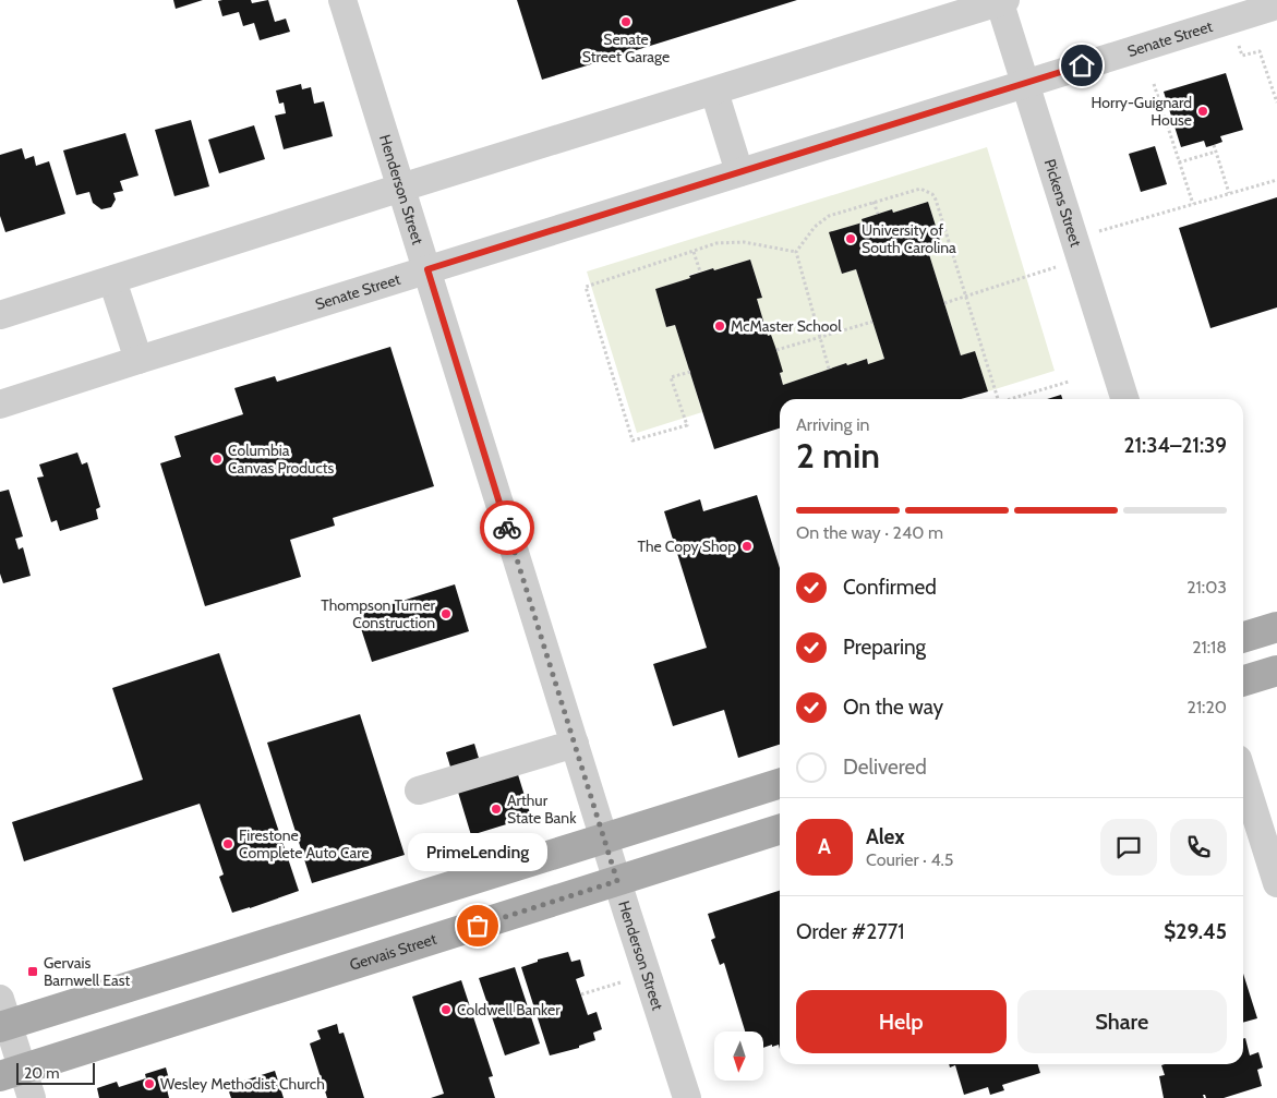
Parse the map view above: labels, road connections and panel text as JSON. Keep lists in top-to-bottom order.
{
  "streets": {
    "main road": ["Gervais Street"],
    "street": ["Senate Street", "Henderson Street", "Pickens Street"]
  },
  "crossings": [
    ["Senate Street", "Henderson Street"],
    ["Senate Street", "Pickens Street"],
    ["Henderson Street", "Gervais Street"]
  ],
  "places": {
    "other": [
      "Senate Street Garage",
      "Horry-Guignard House",
      "University of South Carolina",
      "McMaster School",
      "Columbia Canvas Products",
      "The Copy Shop",
      "Thompson Turner Construction",
      "Arthur State Bank",
      "Firestone Complete Auto Care",
      "PrimeLending",
      "Coldwell Banker",
      "Wesley Methodist Church"
    ],
    "transit": ["Gervais Barnwell East"]
  },
  "scale_bar": "20 m",
  "north": "bottom",
  "page": {
    "heading": ["2 min", "Arriving in", "21:34–21:39"],
    "panel": [
      "Alex",
      "Courier · 4.5",
      "Order #2771",
      "$29.45"
    ],
    "bar": "On the way · 240 m",
    "list": [
      ["Confirmed", "21:03"],
      ["Preparing", "21:18"],
      ["On the way", "21:20"],
      "Delivered"
    ],
    "round": "A",
    "bubble": "PrimeLending",
    "buttons": ["Help", "Share"],
    "scale": "20 m"
  }
}
